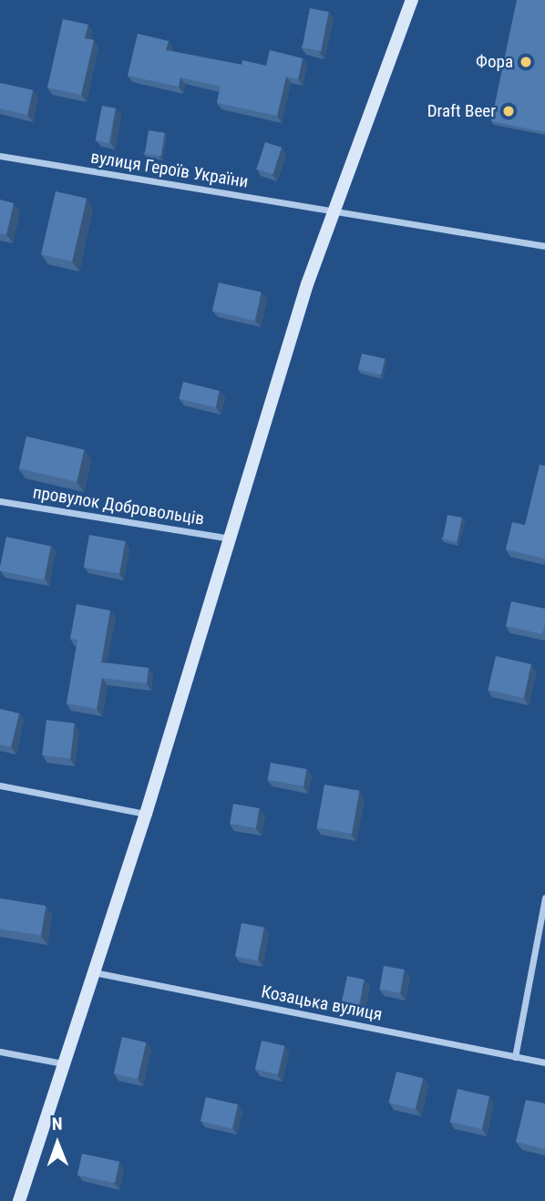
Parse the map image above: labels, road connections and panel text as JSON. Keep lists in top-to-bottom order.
{
  "streets": {
    "street": ["вулиця Героїв України", "провулок Добровольців", "Козацька вулиця"]
  },
  "places": ["Фора", "Draft Beer"],
  "north": "top"
}
